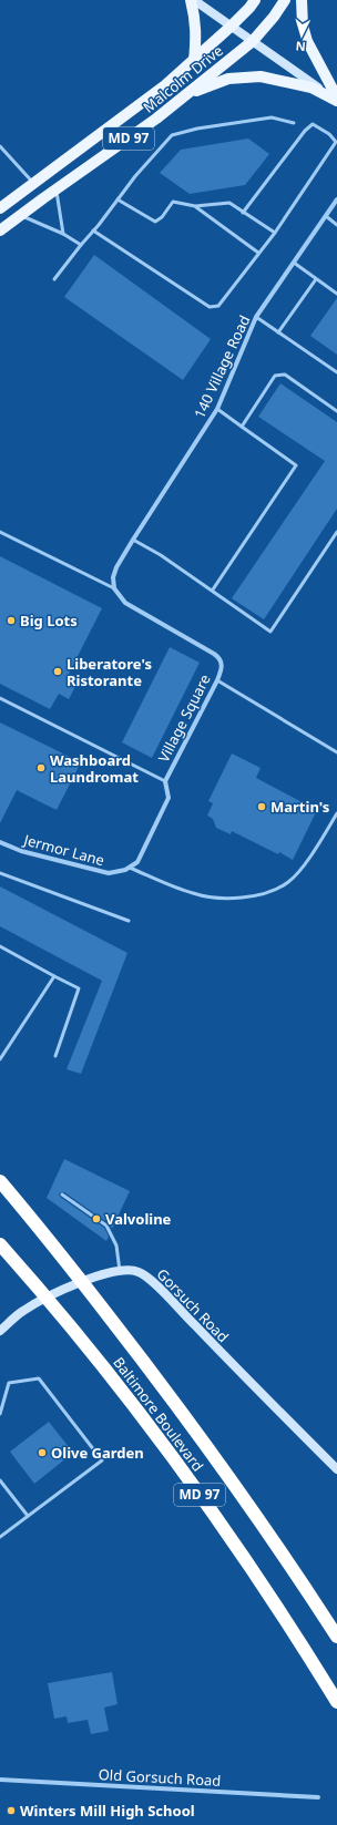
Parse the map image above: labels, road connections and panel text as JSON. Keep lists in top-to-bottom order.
{
  "streets": {
    "highway": ["MD 97", "Baltimore Boulevard"],
    "main road": ["Malcolm Drive"],
    "street": [
      "140 Village Road",
      "Village Square",
      "Jermor Lane",
      "Gorsuch Road",
      "Old Gorsuch Road"
    ]
  },
  "crossings": [
    ["Malcolm Drive", "MD 97"],
    ["140 Village Road", "Village Square"],
    ["Village Square", "Jermor Lane"],
    ["Gorsuch Road", "Baltimore Boulevard"]
  ],
  "places": [
    "Big Lots",
    "Liberatore's Ristorante",
    "Washboard Laundromat",
    "Martin's",
    "Valvoline",
    "Olive Garden",
    "Winters Mill High School"
  ],
  "north": "bottom"
}
